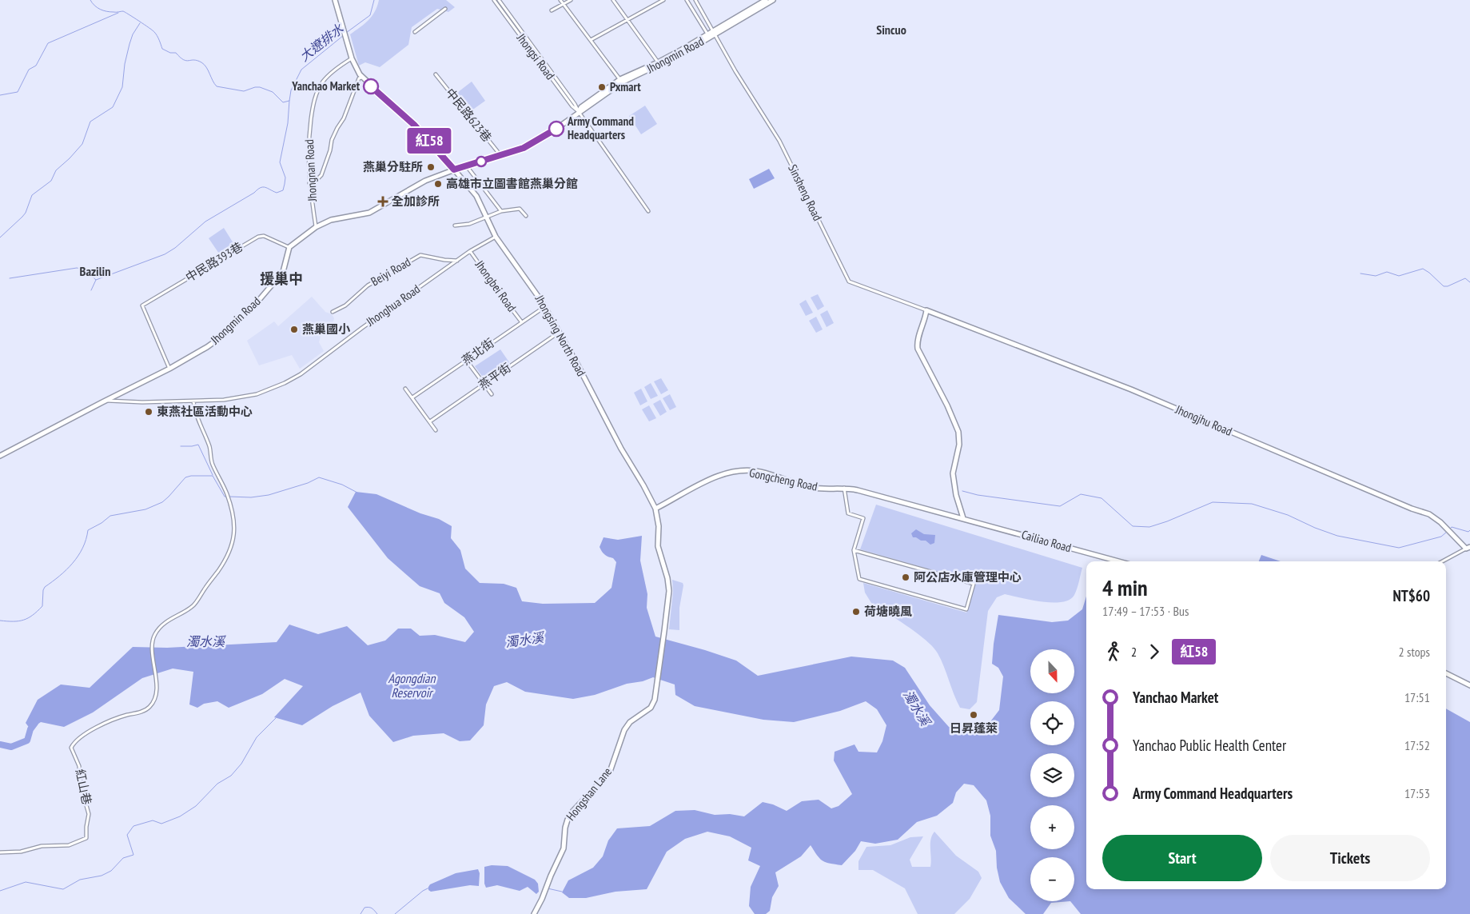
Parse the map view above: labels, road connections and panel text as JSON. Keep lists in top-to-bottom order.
{
  "streets": {
    "street": [
      "Jhongmin Road",
      "Jhongsi Road",
      "中民路623巷",
      "Jhongnan Road",
      "Sinsheng Road",
      "中民路393巷",
      "Beiyi Road",
      "Jhongbei Road",
      "Jhonghua Road",
      "Jhongsing North Road",
      "燕北街",
      "燕平街",
      "Jhongjhu Road",
      "Gongcheng Road",
      "Cailiao Road",
      "紅山巷",
      "Hongshan Lane"
    ]
  },
  "crossings": [
    ["Jhongmin Road", "Jhongsi Road"],
    ["Jhongmin Road", "中民路623巷"],
    ["Jhongmin Road", "Jhongnan Road"],
    ["Jhongmin Road", "Sinsheng Road"],
    ["Jhongmin Road", "中民路393巷"],
    ["Jhongmin Road", "Jhonghua Road"],
    ["Jhongmin Road", "Jhongsing North Road"],
    ["Sinsheng Road", "Jhongjhu Road"],
    ["Beiyi Road", "Jhonghua Road"],
    ["Jhongbei Road", "Jhonghua Road"],
    ["Jhongbei Road", "燕北街"],
    ["Jhonghua Road", "Jhongsing North Road"],
    ["Jhonghua Road", "紅山巷"],
    ["Jhongsing North Road", "燕北街"],
    ["Jhongsing North Road", "燕平街"],
    ["Jhongsing North Road", "Gongcheng Road"],
    ["Jhongsing North Road", "Hongshan Lane"],
    ["Gongcheng Road", "Cailiao Road"]
  ],
  "districts": ["Sincuo", "Bazilin", "援巢中"],
  "water": ["大遼排水", "濁水溪", "Agongdian Reservoir"],
  "places": {
    "other": [
      "Yanchao Market",
      "Pxmart",
      "Army Command Headquarters",
      "燕巢分駐所",
      "高雄市立圖書館燕巢分館",
      "燕巢國小",
      "東燕社區活動中心",
      "阿公店水庫管理中心",
      "荷塘曉風",
      "日昇蓬萊"
    ],
    "health": ["全加診所"]
  },
  "lines": ["bus line 紅58"],
  "north": "bottom",
  "page": {
    "on_map": "紅58",
    "heading": ["4 min", "17:49 – 17:53 · Bus", "NT$60"],
    "legs": ["2", "紅58", "2 stops"],
    "map_buttons": ["+", "−"],
    "list": [
      {
        "name": "Yanchao Market",
        "value": "17:51"
      },
      {
        "name": "Yanchao Public Health Center",
        "value": "17:52"
      },
      {
        "name": "Army Command Headquarters",
        "value": "17:53"
      }
    ],
    "buttons": ["Start", "Tickets"]
  }
}
